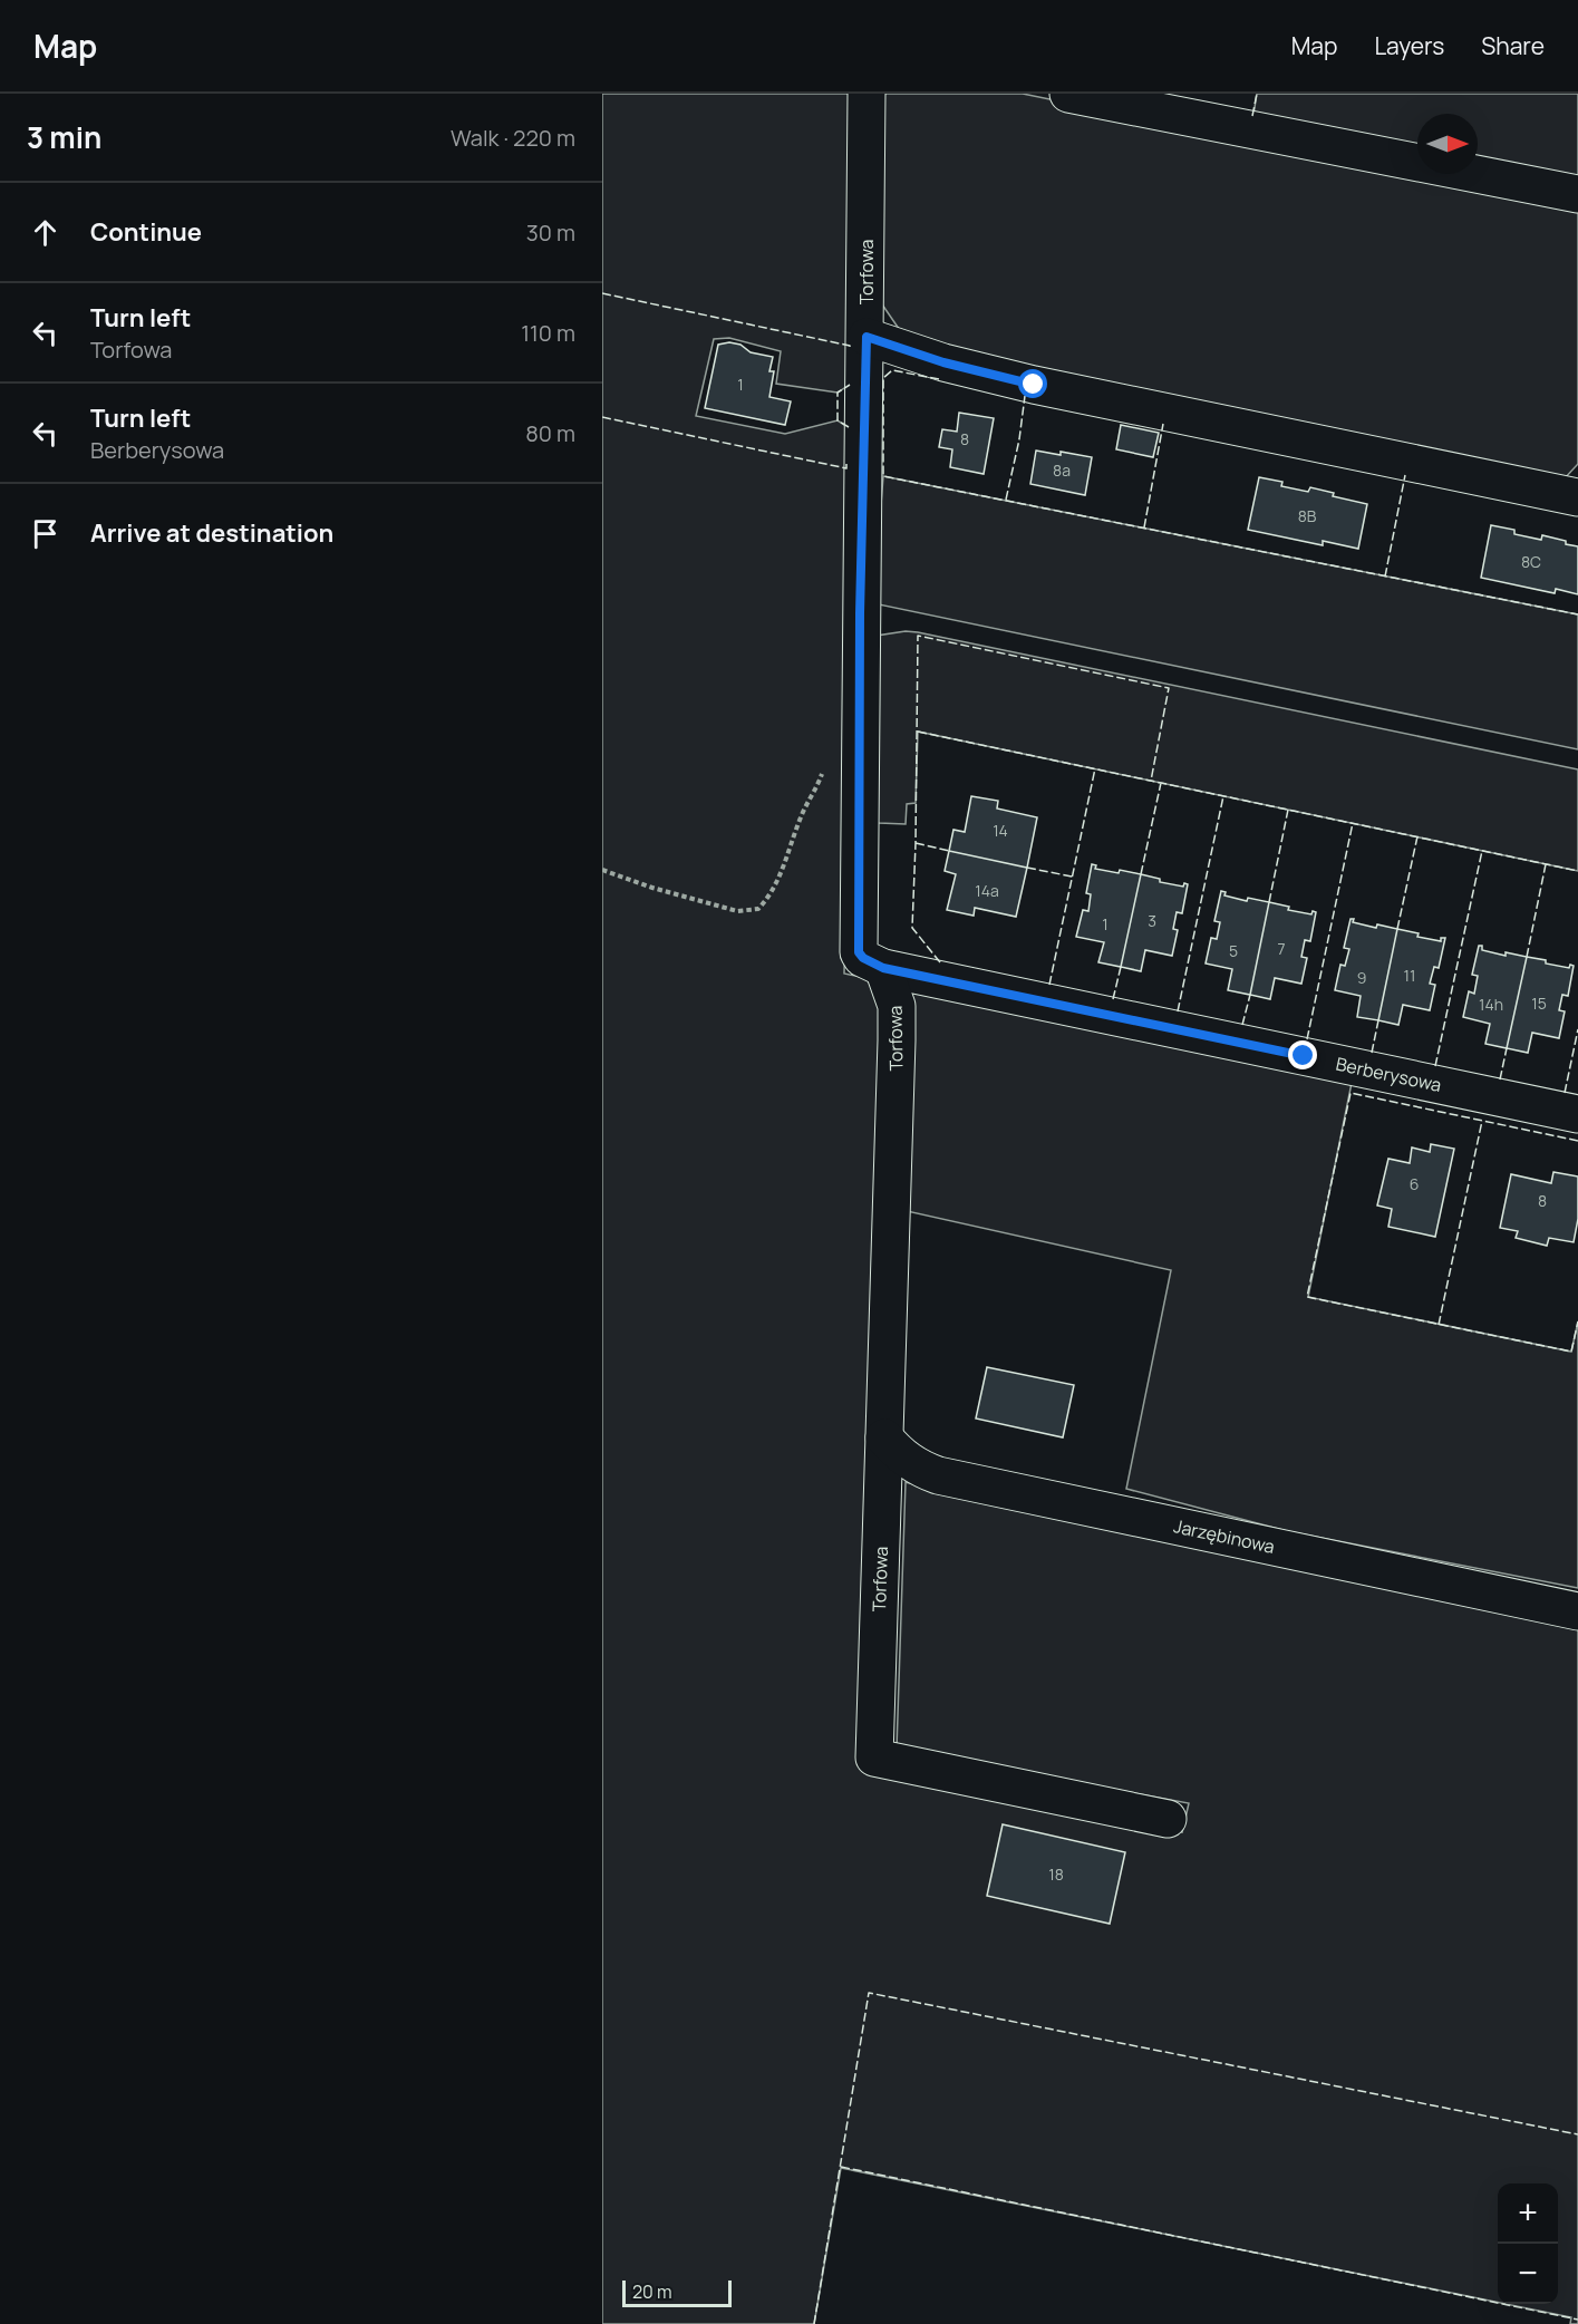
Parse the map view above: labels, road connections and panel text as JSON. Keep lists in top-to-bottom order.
{
  "streets": {
    "street": ["Torfowa", "Berberysowa", "Jarzębinowa"]
  },
  "crossings": [
    ["Torfowa", "Berberysowa"],
    ["Torfowa", "Jarzębinowa"]
  ],
  "house_numbers": [
    "1",
    "8",
    "8a",
    "8B",
    "8C",
    "14",
    "14a",
    "3",
    "1",
    "7",
    "5",
    "11",
    "9",
    "15",
    "14h",
    "6",
    "8",
    "18"
  ],
  "scale_bar": "20 m",
  "north": "right",
  "page": {
    "header": "Map",
    "nav": ["Map", "Layers", "Share"],
    "heading": ["3 min", "Walk · 220 m"],
    "list": [
      ["Continue", "30 m"],
      ["Turn left", "Torfowa", "110 m"],
      ["Turn left", "Berberysowa", "80 m"],
      "Arrive at destination"
    ],
    "map_buttons": ["+", "−"],
    "scale": "20 m"
  }
}
